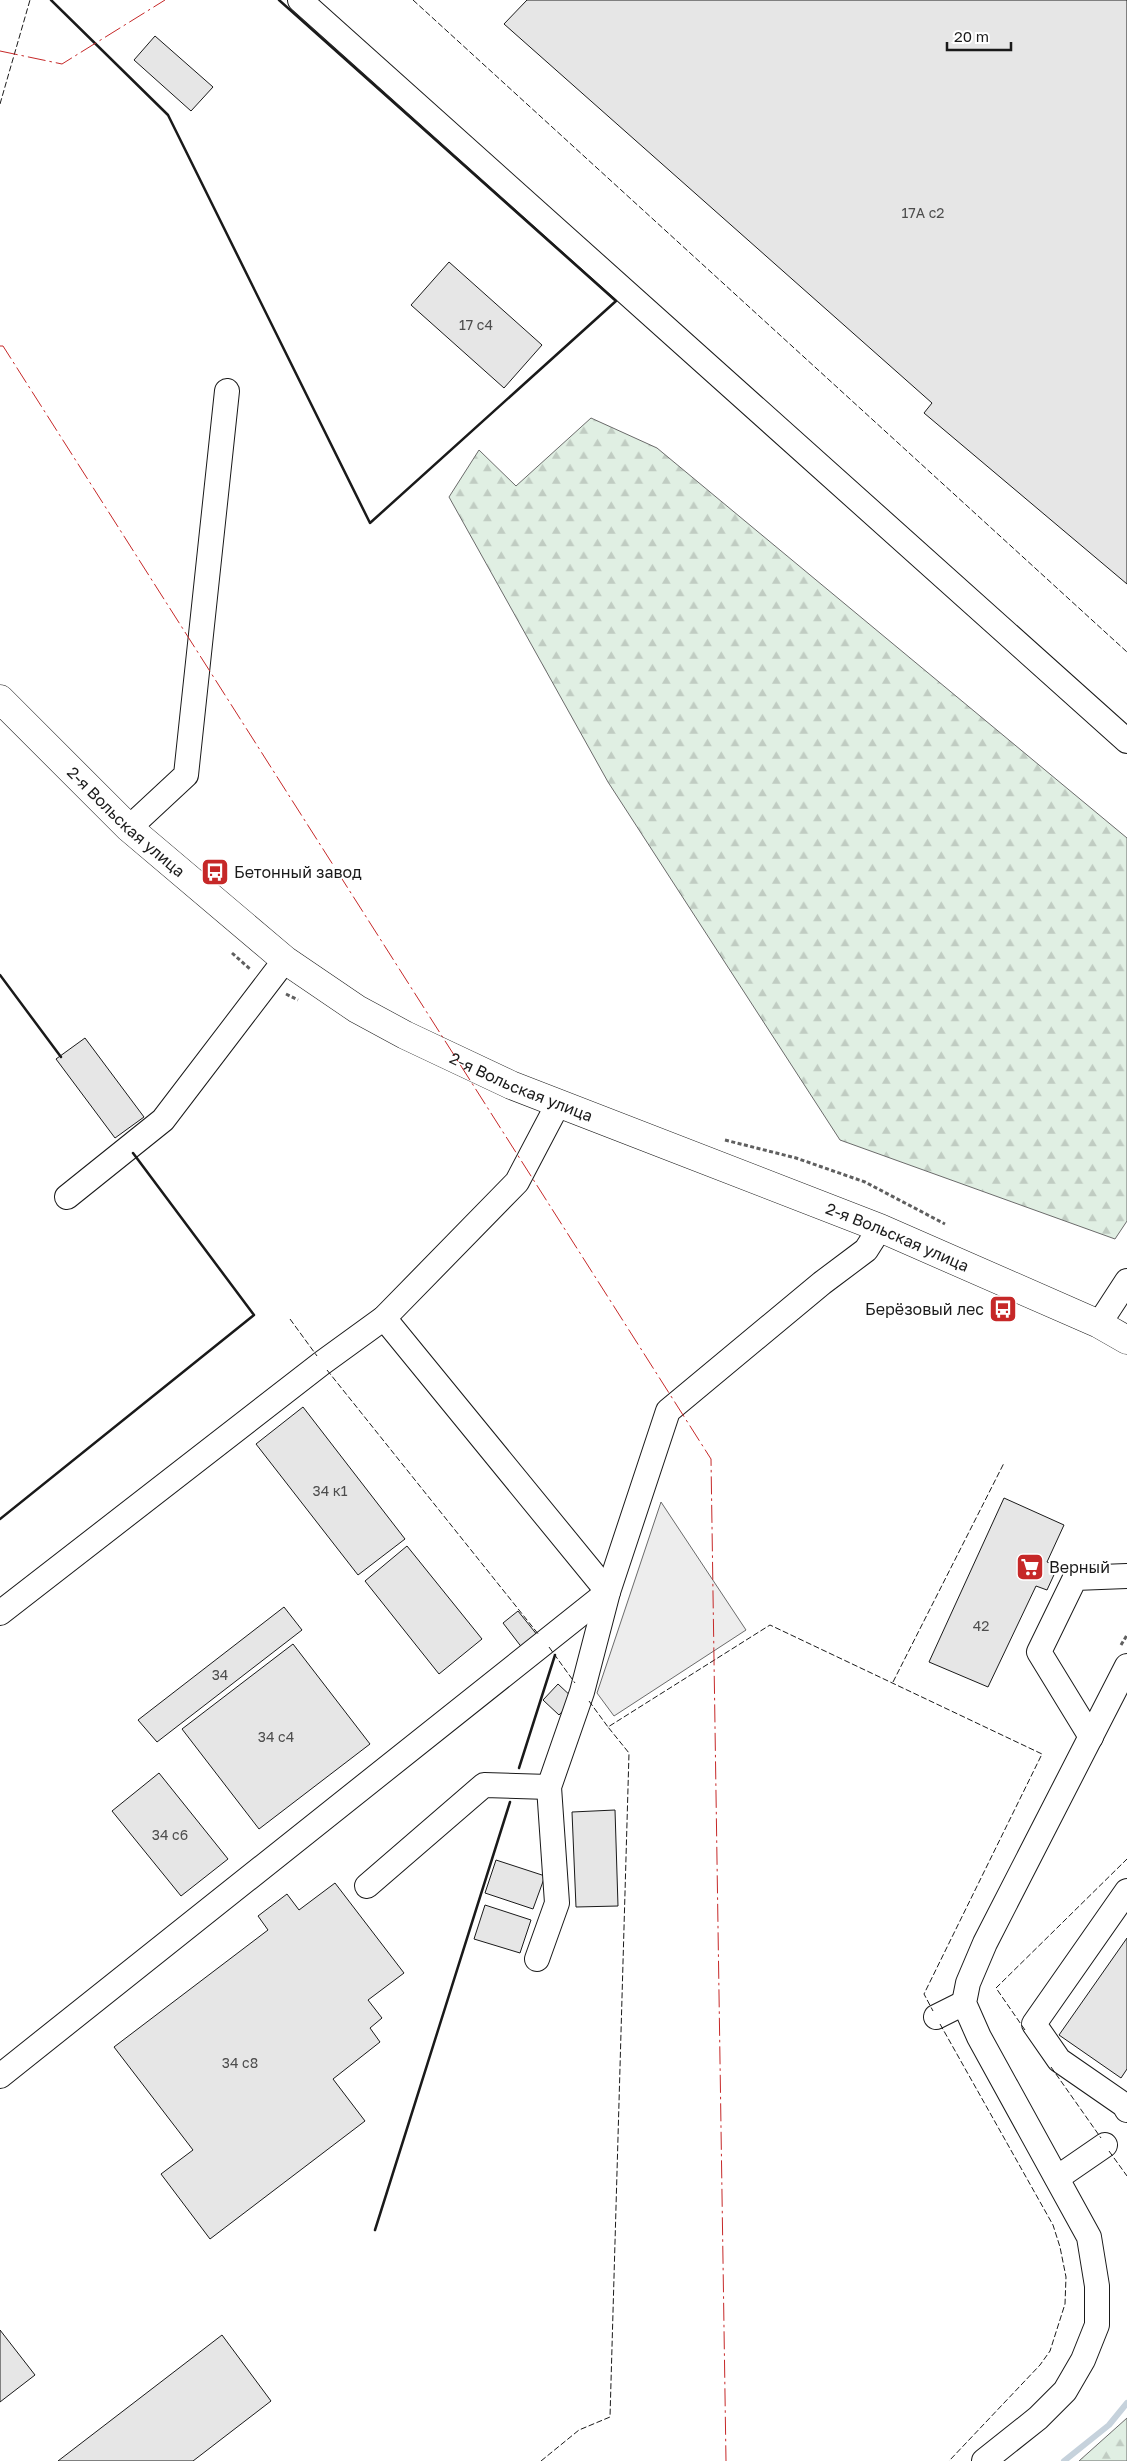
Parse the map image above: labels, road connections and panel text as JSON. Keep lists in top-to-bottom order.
{
  "streets": {
    "main road": ["2-я Вольская улица"]
  },
  "places": {
    "bus stop": ["Бетонный завод", "Берёзовый лес"],
    "supermarket": ["Верный"]
  },
  "house_numbers": [
    "17А с2",
    "17 с4",
    "34 к1",
    "42",
    "34",
    "34 с4",
    "34 с6",
    "34 с8"
  ],
  "scale_bar": "20 m"
}
